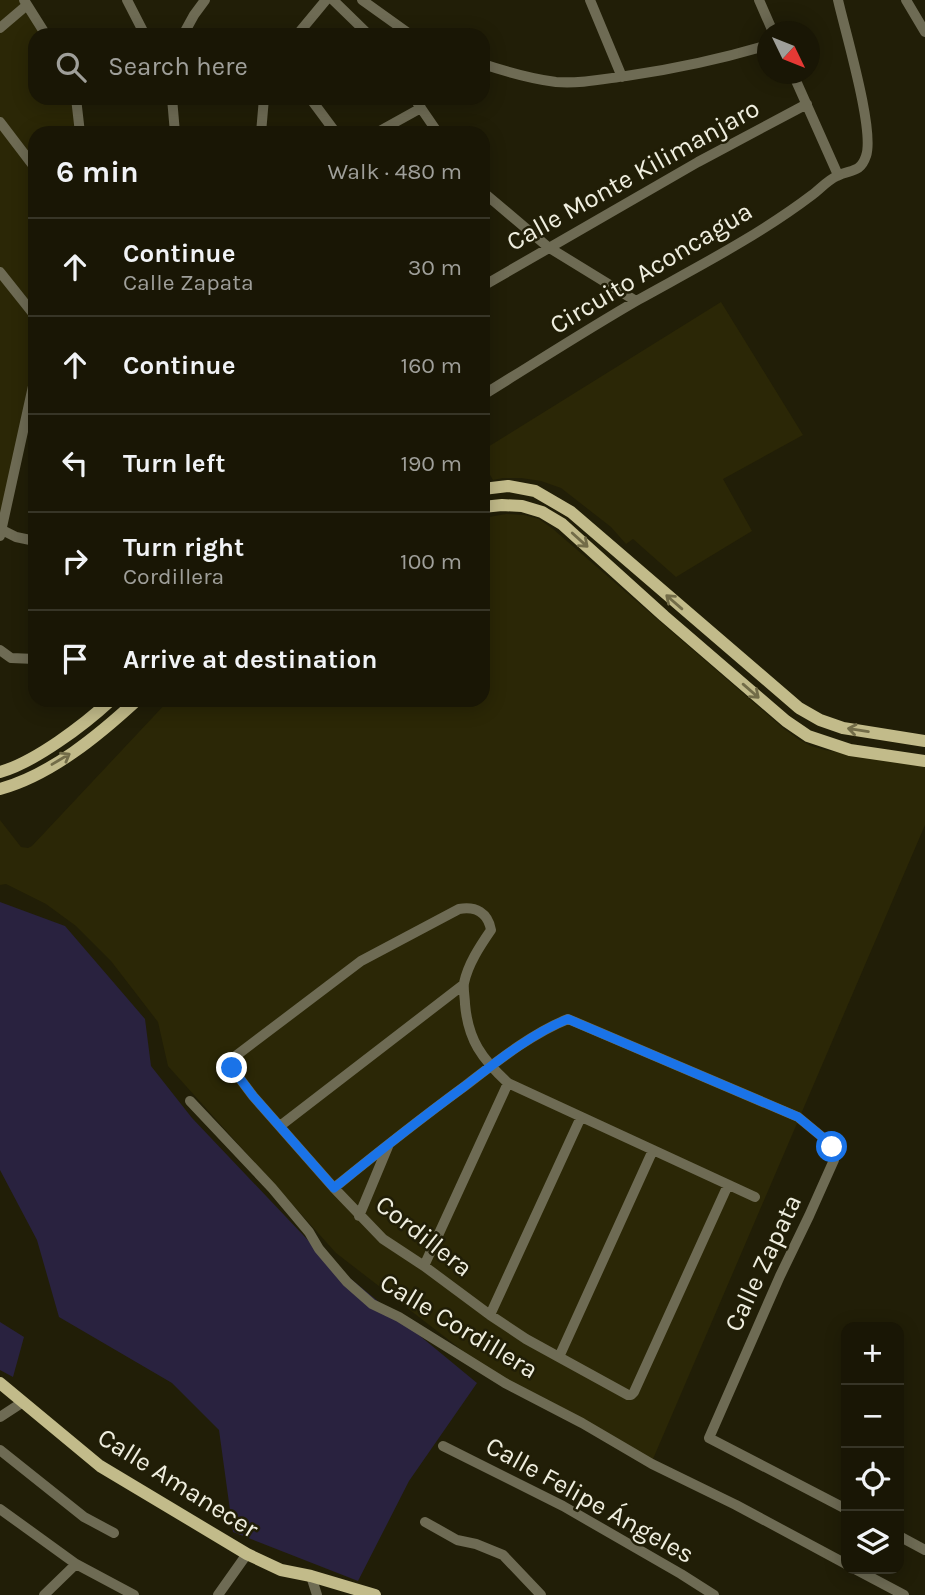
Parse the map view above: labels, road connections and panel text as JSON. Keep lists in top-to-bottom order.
{
  "streets": {
    "main road": ["Calle Amanecer"],
    "street": [
      "Calle Monte Kilimanjaro",
      "Circuito Aconcagua",
      "Cordillera",
      "Calle Zapata",
      "Calle Cordillera",
      "Calle Felipe Ángeles"
    ]
  },
  "north": "bottom right",
  "page": {
    "search": "Search here",
    "heading": ["6 min", "Walk · 480 m"],
    "list": [
      ["Continue", "Calle Zapata", "30 m"],
      ["Continue", "160 m"],
      ["Turn left", "190 m"],
      ["Turn right", "Cordillera", "100 m"],
      "Arrive at destination"
    ],
    "map_buttons": ["+", "−"]
  }
}
